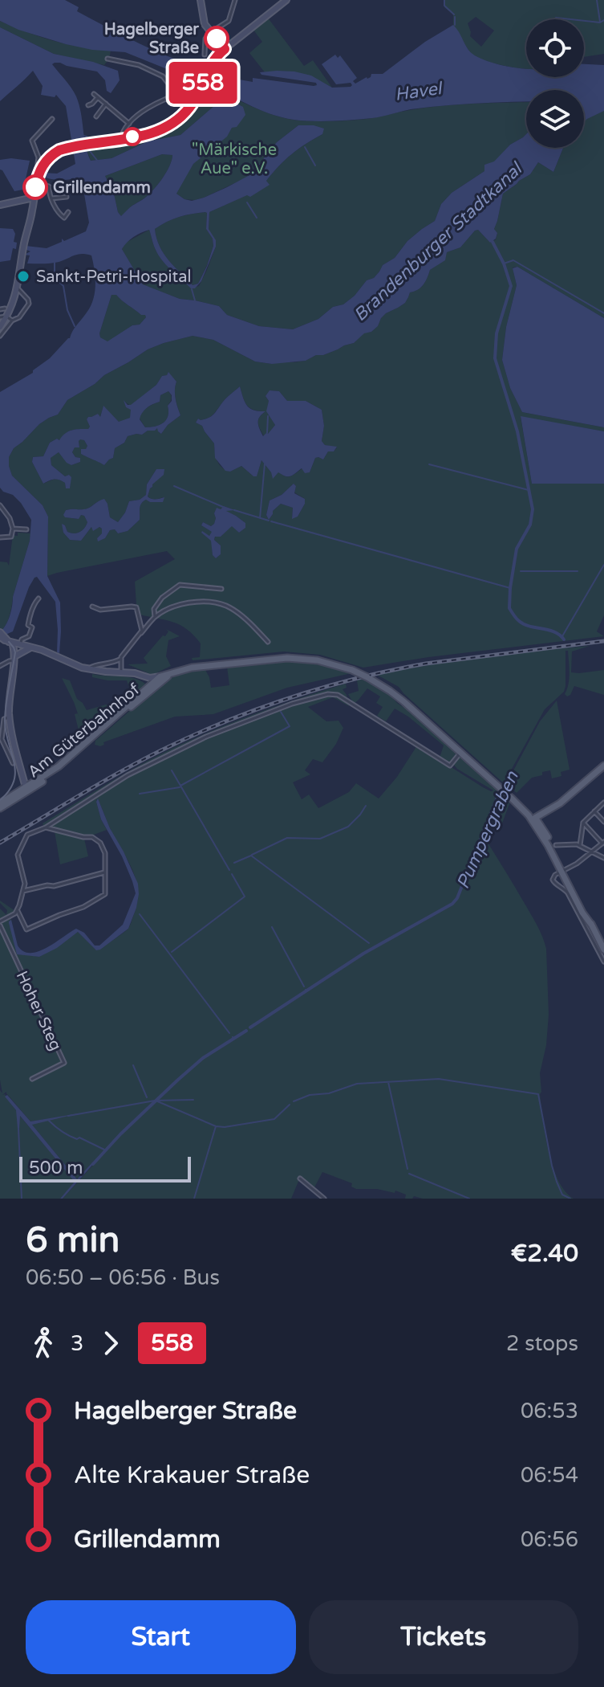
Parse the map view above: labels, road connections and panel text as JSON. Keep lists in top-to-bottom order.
{
  "streets": {
    "main road": ["Am Güterbahnhof"],
    "street": ["Hoher Steg"]
  },
  "water": ["Havel", "Brandenburger Stadtkanal", "Pumpergraben"],
  "parks": ["\"Märkische Aue\" e.V."],
  "places": ["Hagelberger Straße", "Grillendamm", "Sankt-Petri-Hospital"],
  "lines": ["bus line 558"],
  "scale_bar": "500 m",
  "page": {
    "on_map": "558",
    "scale": "500 m",
    "heading": ["6 min", "06:50 – 06:56 · Bus", "€2.40"],
    "legs": ["3", "558", "2 stops"],
    "list": [
      {
        "name": "Hagelberger Straße",
        "value": "06:53"
      },
      {
        "name": "Alte Krakauer Straße",
        "value": "06:54"
      },
      {
        "name": "Grillendamm",
        "value": "06:56"
      }
    ],
    "buttons": ["Start", "Tickets"]
  }
}
